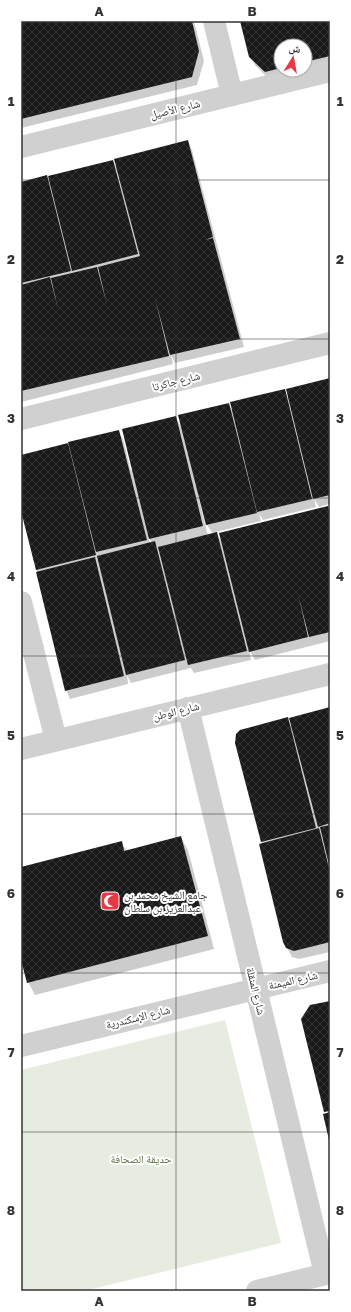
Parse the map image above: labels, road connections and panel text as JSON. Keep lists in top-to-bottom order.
{
  "streets": {
    "street": [
      "شارع الأصيل",
      "شارع جاكرتا",
      "شارع الوطن",
      "شارع الميمنة",
      "شارع المنقلة",
      "شارع الإسكندرية"
    ]
  },
  "crossings": [
    ["شارع الوطن", "شارع المنقلة"],
    ["شارع الميمنة", "شارع المنقلة"],
    ["شارع الميمنة", "شارع الإسكندرية"],
    ["شارع المنقلة", "شارع الإسكندرية"]
  ],
  "parks": ["حديقة الصحافة"],
  "places": {
    "mosque": ["جامع الشيخ محمد بن عبدالعزيز بن سلطان"]
  },
  "north": "top",
  "grid": {
    "columns": ["A", "B"],
    "rows": [
      "1",
      "2",
      "3",
      "4",
      "5",
      "6",
      "7",
      "8"
    ]
  }
}
